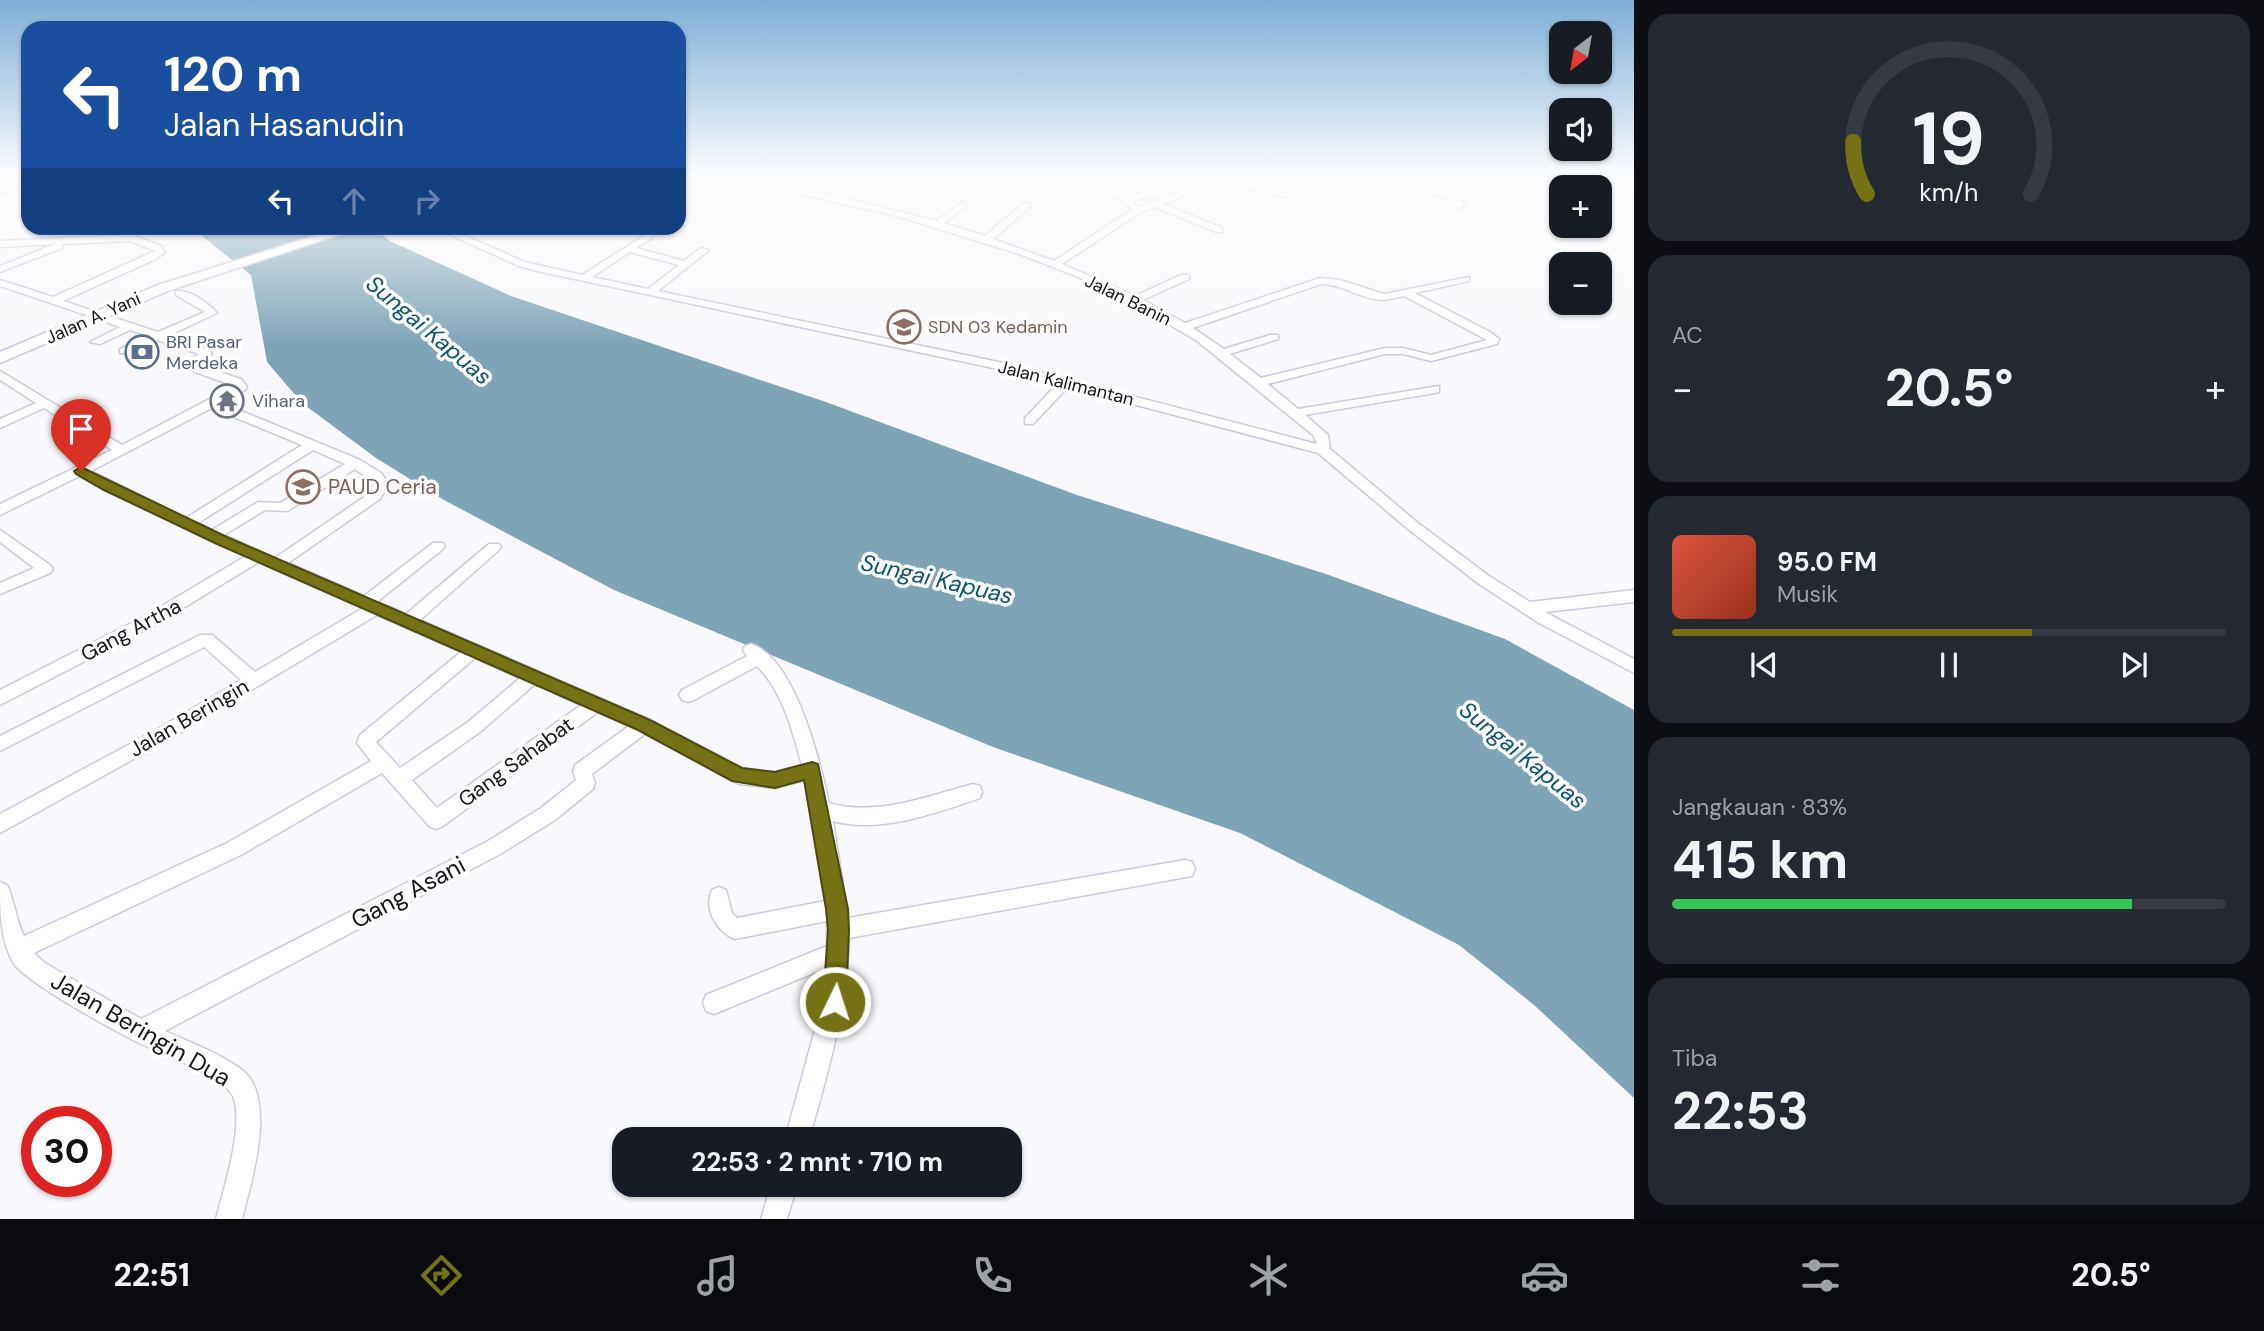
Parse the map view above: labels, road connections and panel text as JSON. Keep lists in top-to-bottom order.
{
  "streets": {
    "highway": ["Jalan A. Yani"],
    "street": [
      "Jalan Banin",
      "Jalan Kalimantan",
      "Gang Artha",
      "Jalan Beringin",
      "Gang Sahabat",
      "Gang Asani",
      "Jalan Beringin Dua"
    ]
  },
  "crossings": [
    ["Jalan Banin", "Jalan Kalimantan"],
    ["Gang Asani", "Jalan Beringin Dua"]
  ],
  "water": ["Sungai Kapuas"],
  "places": {
    "school or university": ["SDN 03 Kedamin", "PAUD Ceria"],
    "bank": ["BRI Pasar Merdeka"],
    "temple": ["Vihara"]
  },
  "north": "bottom left",
  "page": {
    "map_buttons": ["+", "−"],
    "turn": ["120 m", "Jalan Hasanudin"],
    "tile": [
      "AC",
      ["Jangkauan · 83%", "415 km"],
      ["Tiba", "22:53"]
    ],
    "heat": ["−", "20.5°", "+"],
    "song": ["95.0 FM", "Musik"],
    "limit": "30",
    "trip": "22:53 · 2 mnt · 710 m",
    "tabs": ["22:51", "20.5°"],
    "gauge": ["19", "km/h"]
  }
}
